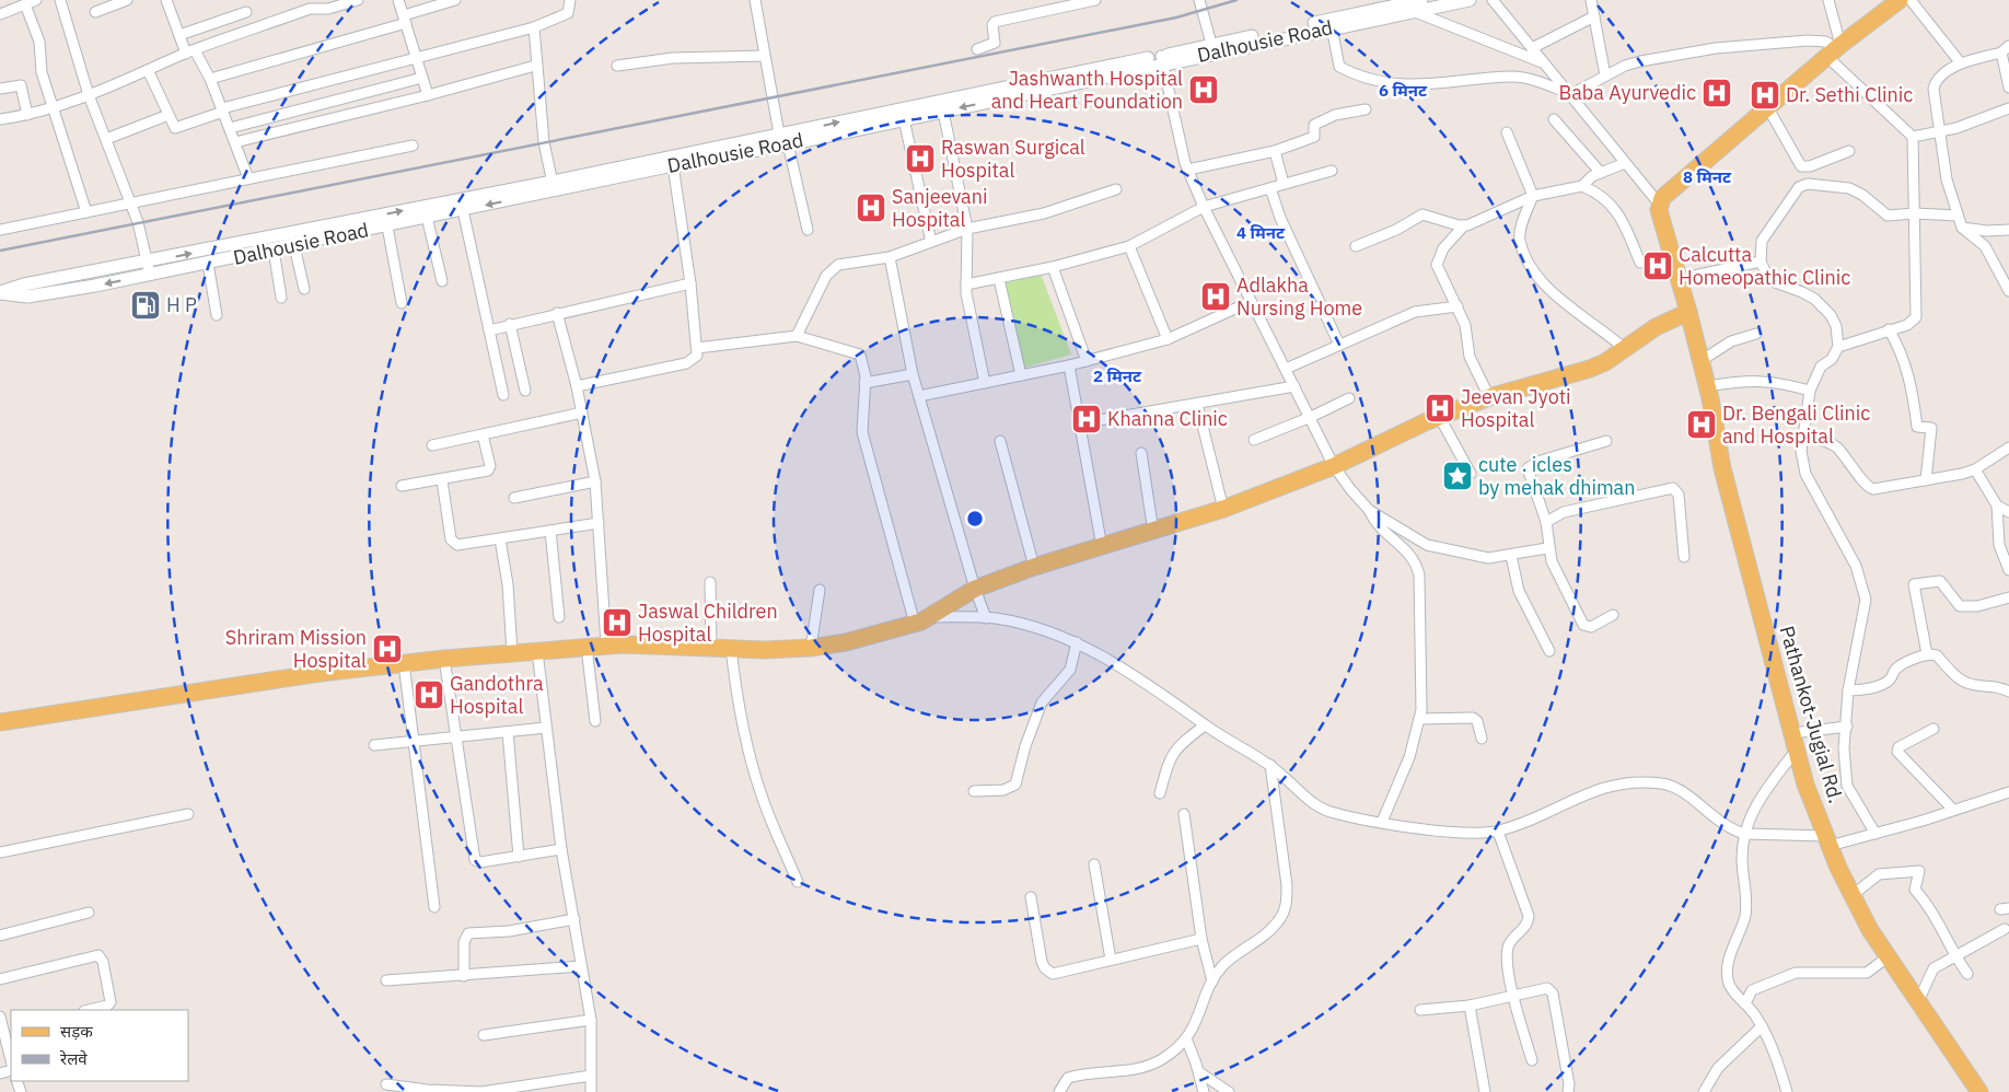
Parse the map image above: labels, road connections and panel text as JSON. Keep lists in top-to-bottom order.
{
  "streets": {
    "main road": ["Pathankot-Jugial Rd."],
    "street": ["Dalhousie Road"]
  },
  "places": {
    "hospital": [
      "Jashwanth Hospital and Heart Foundation",
      "Baba Ayurvedic",
      "Dr. Sethi Clinic",
      "Raswan Surgical Hospital",
      "Sanjeevani Hospital",
      "Calcutta Homeopathic Clinic",
      "Adlakha Nursing Home",
      "Jeevan Jyoti Hospital",
      "Khanna Clinic",
      "Dr. Bengali Clinic and Hospital",
      "Jaswal Children Hospital",
      "Shriram Mission Hospital",
      "Gandothra Hospital"
    ],
    "fuel station": ["H P"],
    "place": ["cute . icles by mehak dhiman"]
  },
  "legend": ["सड़क", "रेलवे"],
  "rings": [
    "6 मिनट",
    "8 मिनट",
    "4 मिनट",
    "2 मिनट"
  ]
}
